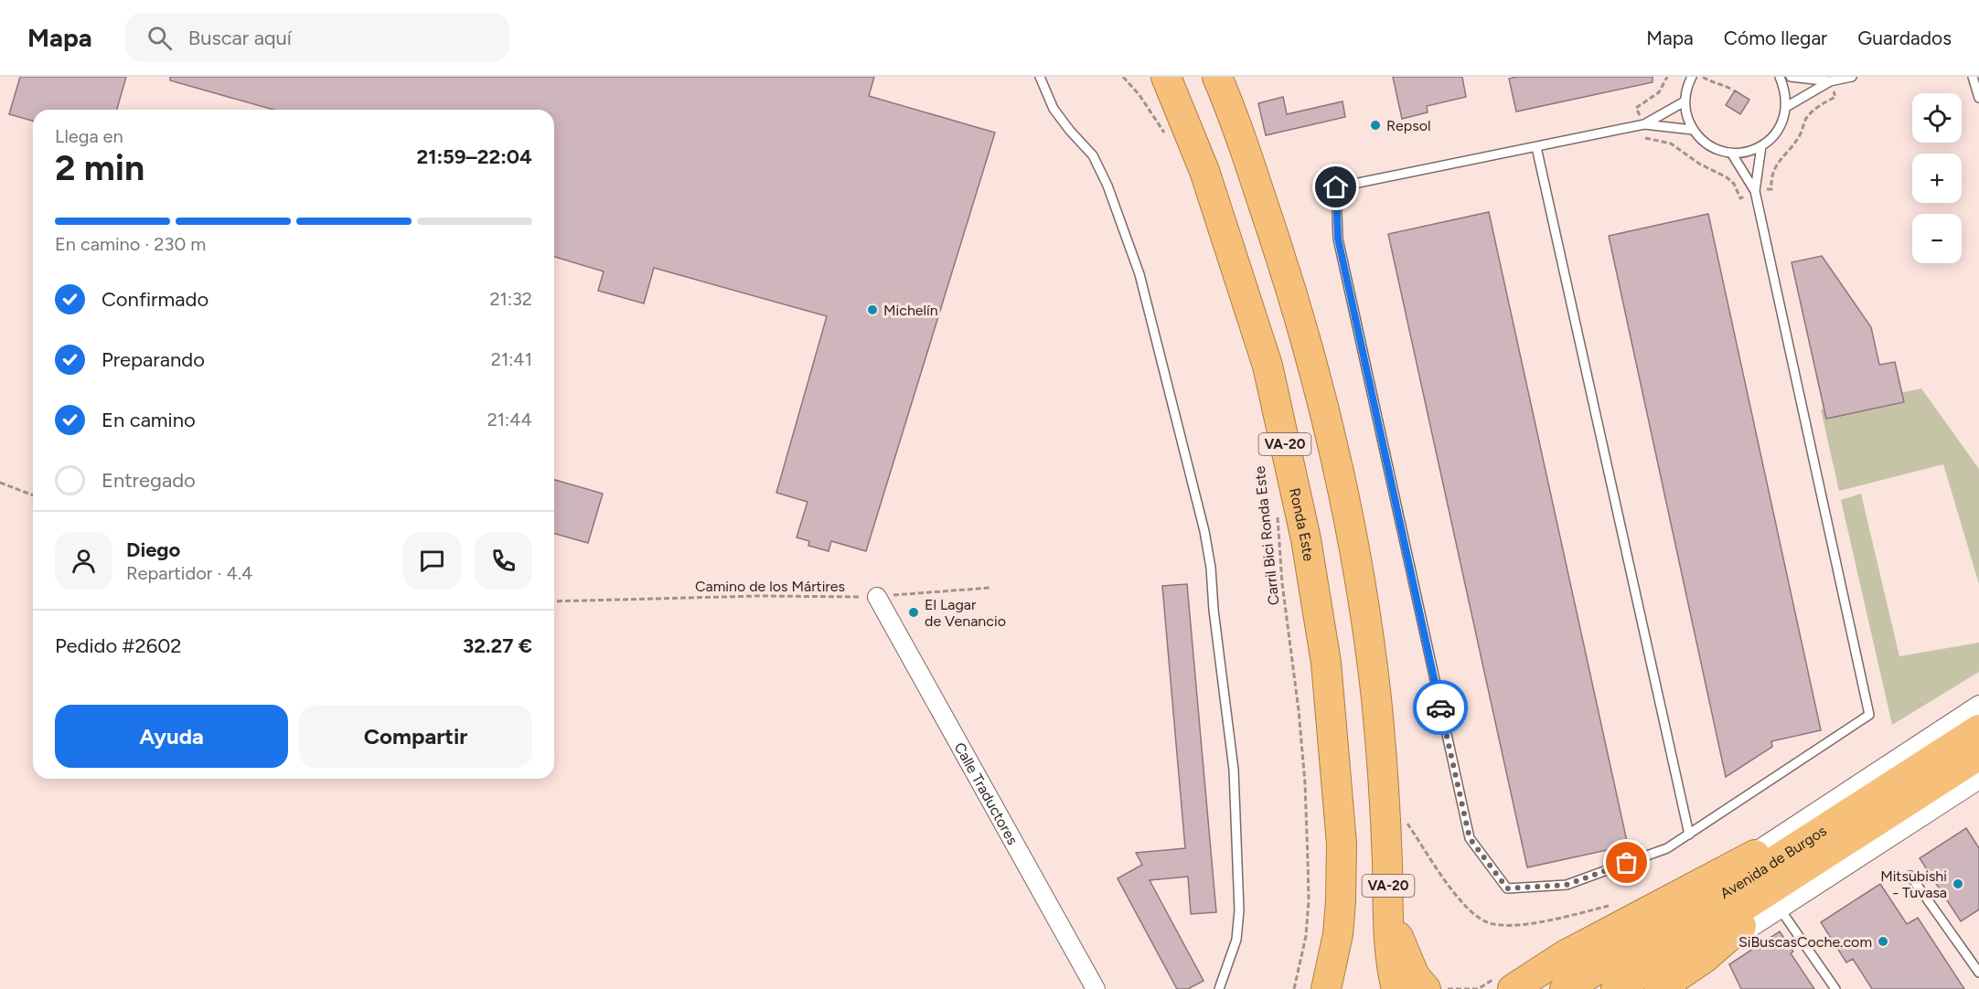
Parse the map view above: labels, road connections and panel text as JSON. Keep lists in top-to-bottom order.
{
  "streets": {
    "highway": ["VA-20", "Ronda Este", "Avenida de Burgos"],
    "street": ["Calle Traductores"],
    "path": ["Carril Bici Ronda Este", "Camino de los Mártires"]
  },
  "crossings": [
    ["Camino de los Mártires", "Calle Traductores"]
  ],
  "places": [
    "Repsol",
    "Michelín",
    "El Lagar de Venancio",
    "Mitsubishi - Tuvasa",
    "SiBuscasCoche.com"
  ],
  "page": {
    "header": "Mapa",
    "search": "Buscar aquí",
    "nav": ["Mapa", "Cómo llegar", "Guardados"],
    "map_buttons": ["+", "−"],
    "heading": ["2 min", "Llega en", "21:59–22:04"],
    "panel": [
      "Diego",
      "Repartidor · 4.4",
      "Pedido #2602",
      "32.27 €"
    ],
    "bar": "En camino · 230 m",
    "list": [
      ["Confirmado", "21:32"],
      ["Preparando", "21:41"],
      ["En camino", "21:44"],
      "Entregado"
    ],
    "buttons": ["Ayuda", "Compartir"]
  }
}
